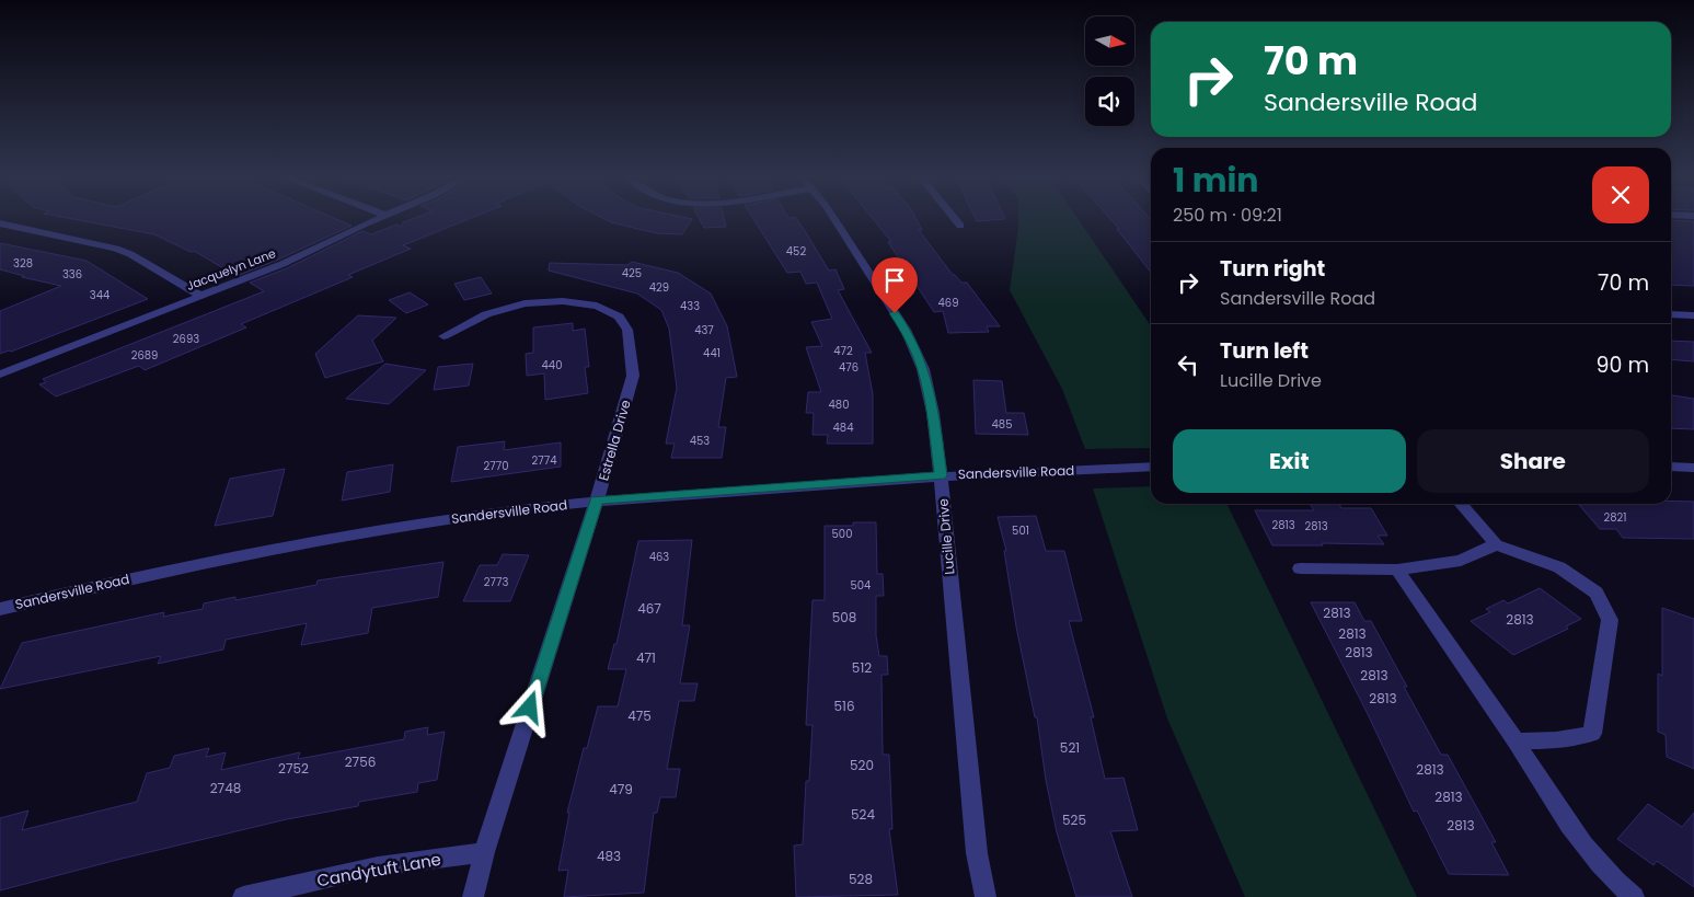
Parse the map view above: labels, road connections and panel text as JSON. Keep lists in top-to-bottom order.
{
  "streets": {
    "street": [
      "Jacquelyn Lane",
      "Estrella Drive",
      "Sandersville Road",
      "Lucille Drive",
      "Candytuft Lane"
    ]
  },
  "crossings": [
    ["Estrella Drive", "Sandersville Road"],
    ["Estrella Drive", "Candytuft Lane"],
    ["Sandersville Road", "Lucille Drive"]
  ],
  "house_numbers": [
    "452",
    "328",
    "425",
    "336",
    "429",
    "344",
    "469",
    "433",
    "437",
    "2693",
    "472",
    "441",
    "2689",
    "440",
    "476",
    "480",
    "485",
    "484",
    "453",
    "2774",
    "2770",
    "2821",
    "2813",
    "2813",
    "501",
    "500",
    "463",
    "2773",
    "504",
    "467",
    "2813",
    "508",
    "2813",
    "2813",
    "2813",
    "471",
    "512",
    "2813",
    "2813",
    "516",
    "475",
    "521",
    "2756",
    "520",
    "2752",
    "2813",
    "2748",
    "479",
    "2813",
    "524",
    "525",
    "2813",
    "483",
    "528"
  ],
  "north": "right",
  "page": {
    "turn": ["70 m", "Sandersville Road"],
    "heading": ["1 min", "250 m · 09:21"],
    "list": [
      {
        "name": "Turn right",
        "note": "Sandersville Road",
        "value": "70 m"
      },
      {
        "name": "Turn left",
        "note": "Lucille Drive",
        "value": "90 m"
      }
    ],
    "buttons": ["Exit", "Share"]
  }
}
